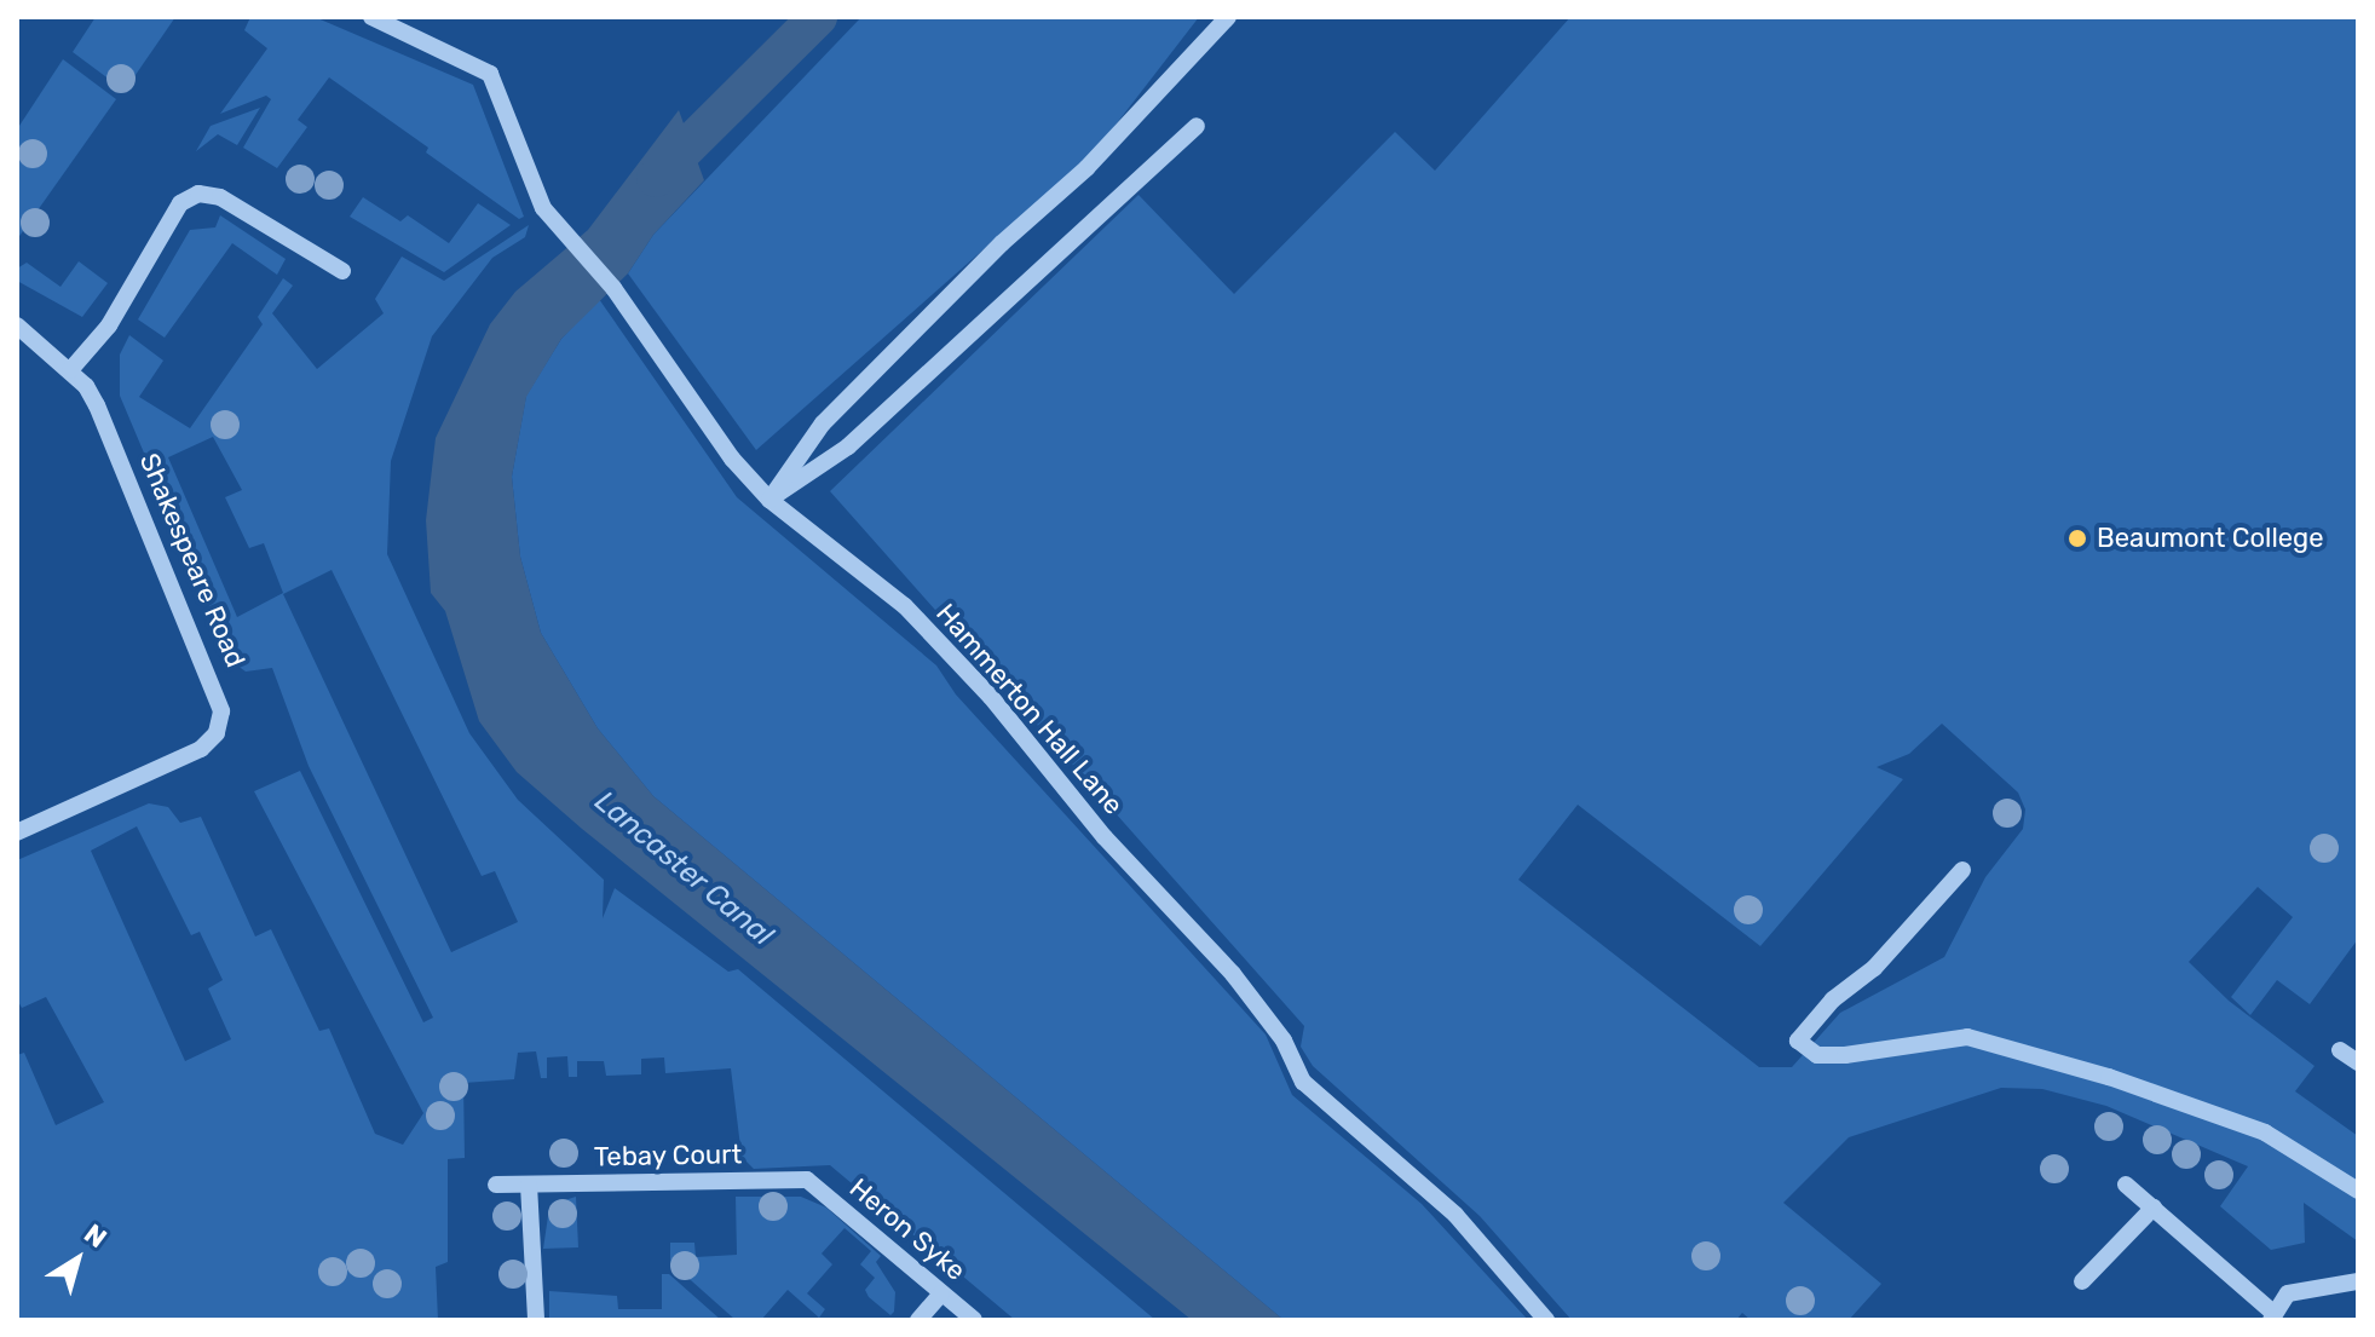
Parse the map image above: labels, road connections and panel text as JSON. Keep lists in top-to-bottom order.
{
  "streets": {
    "street": [
      "Shakespeare Road",
      "Hammerton Hall Lane",
      "Tebay Court",
      "Heron Syke"
    ]
  },
  "crossings": [
    ["Tebay Court", "Heron Syke"]
  ],
  "water": ["Lancaster Canal"],
  "places": ["Beaumont College"],
  "north": "top right"
}
